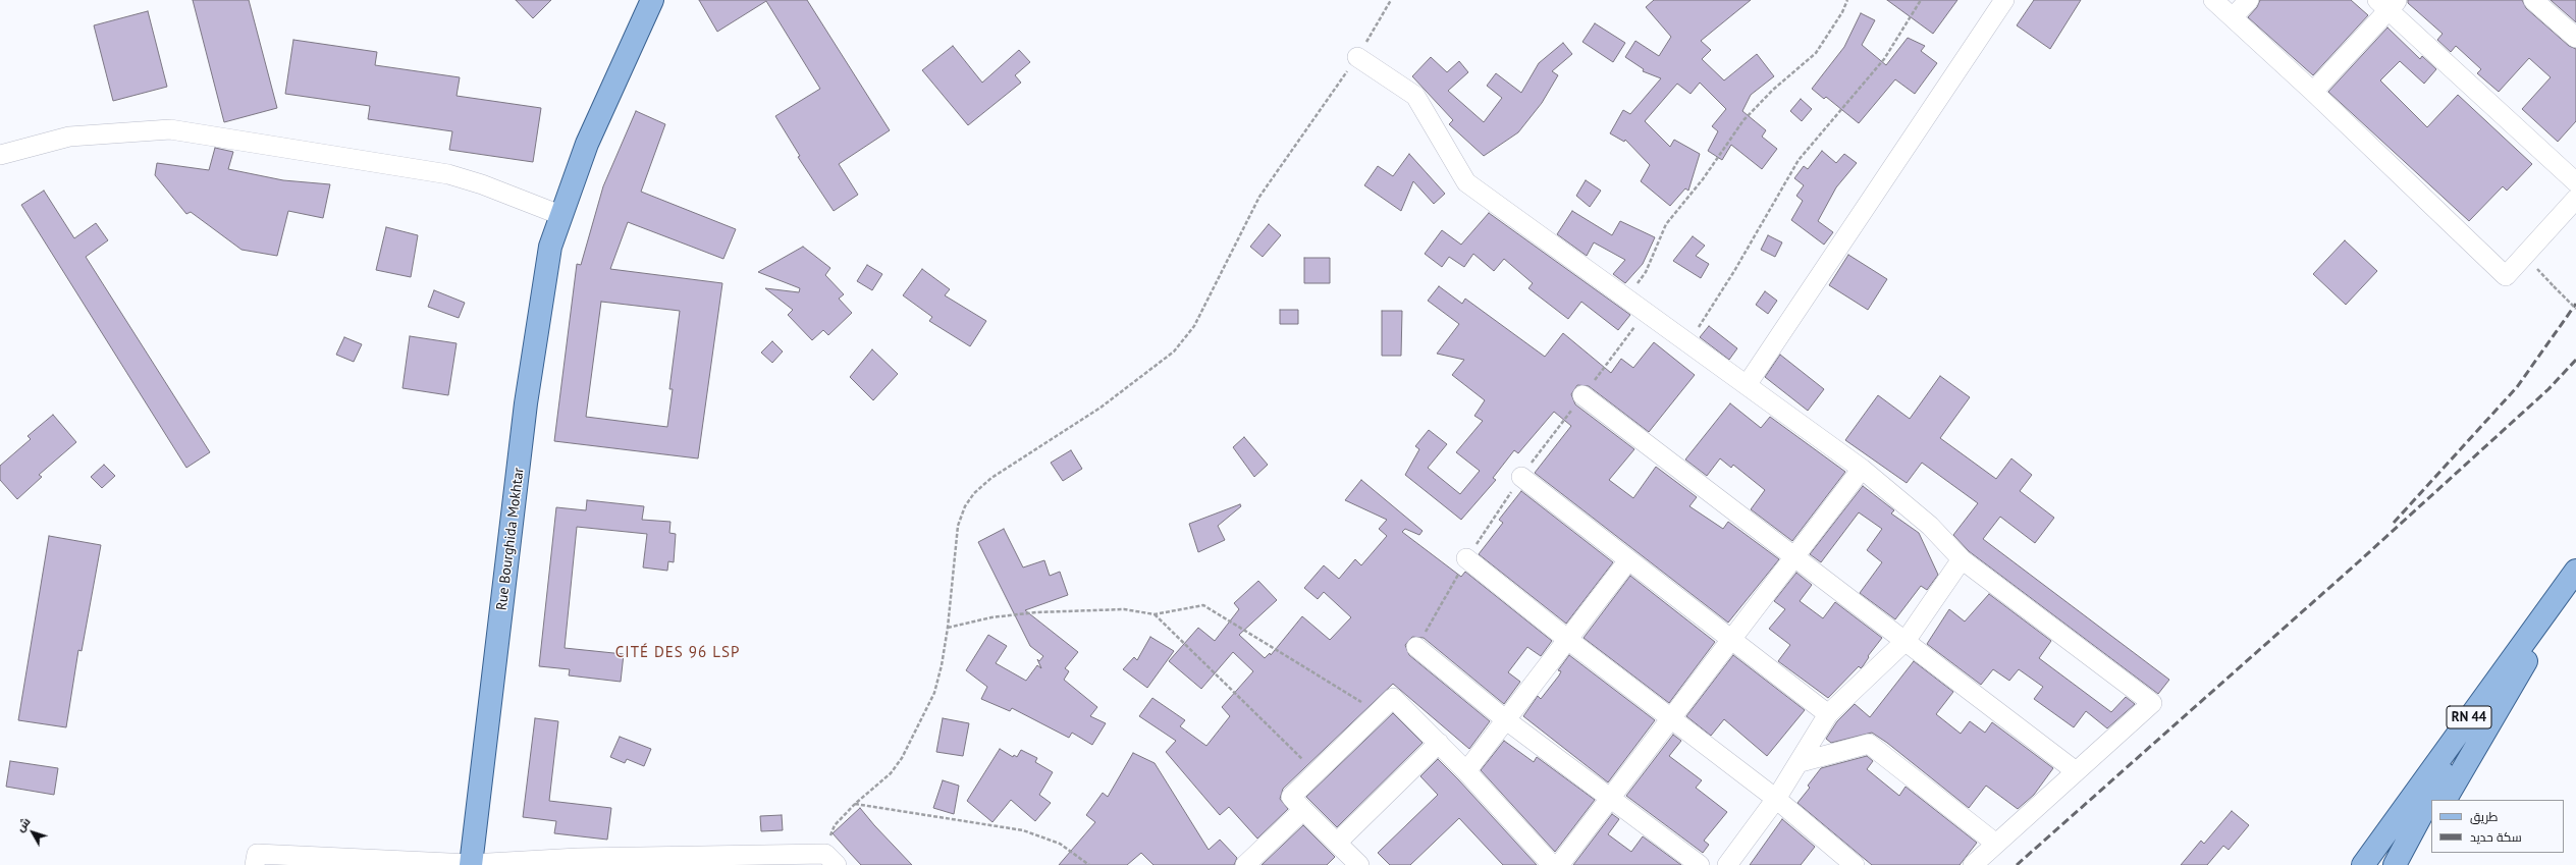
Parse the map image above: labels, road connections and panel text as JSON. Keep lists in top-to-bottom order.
{
  "streets": {
    "main road": ["Rue Bourghida Mokhtar", "RN 44"]
  },
  "districts": ["CITÉ DES 96 LSP"],
  "legend": ["طريق", "سكة حديد"],
  "north": "top left"
}
